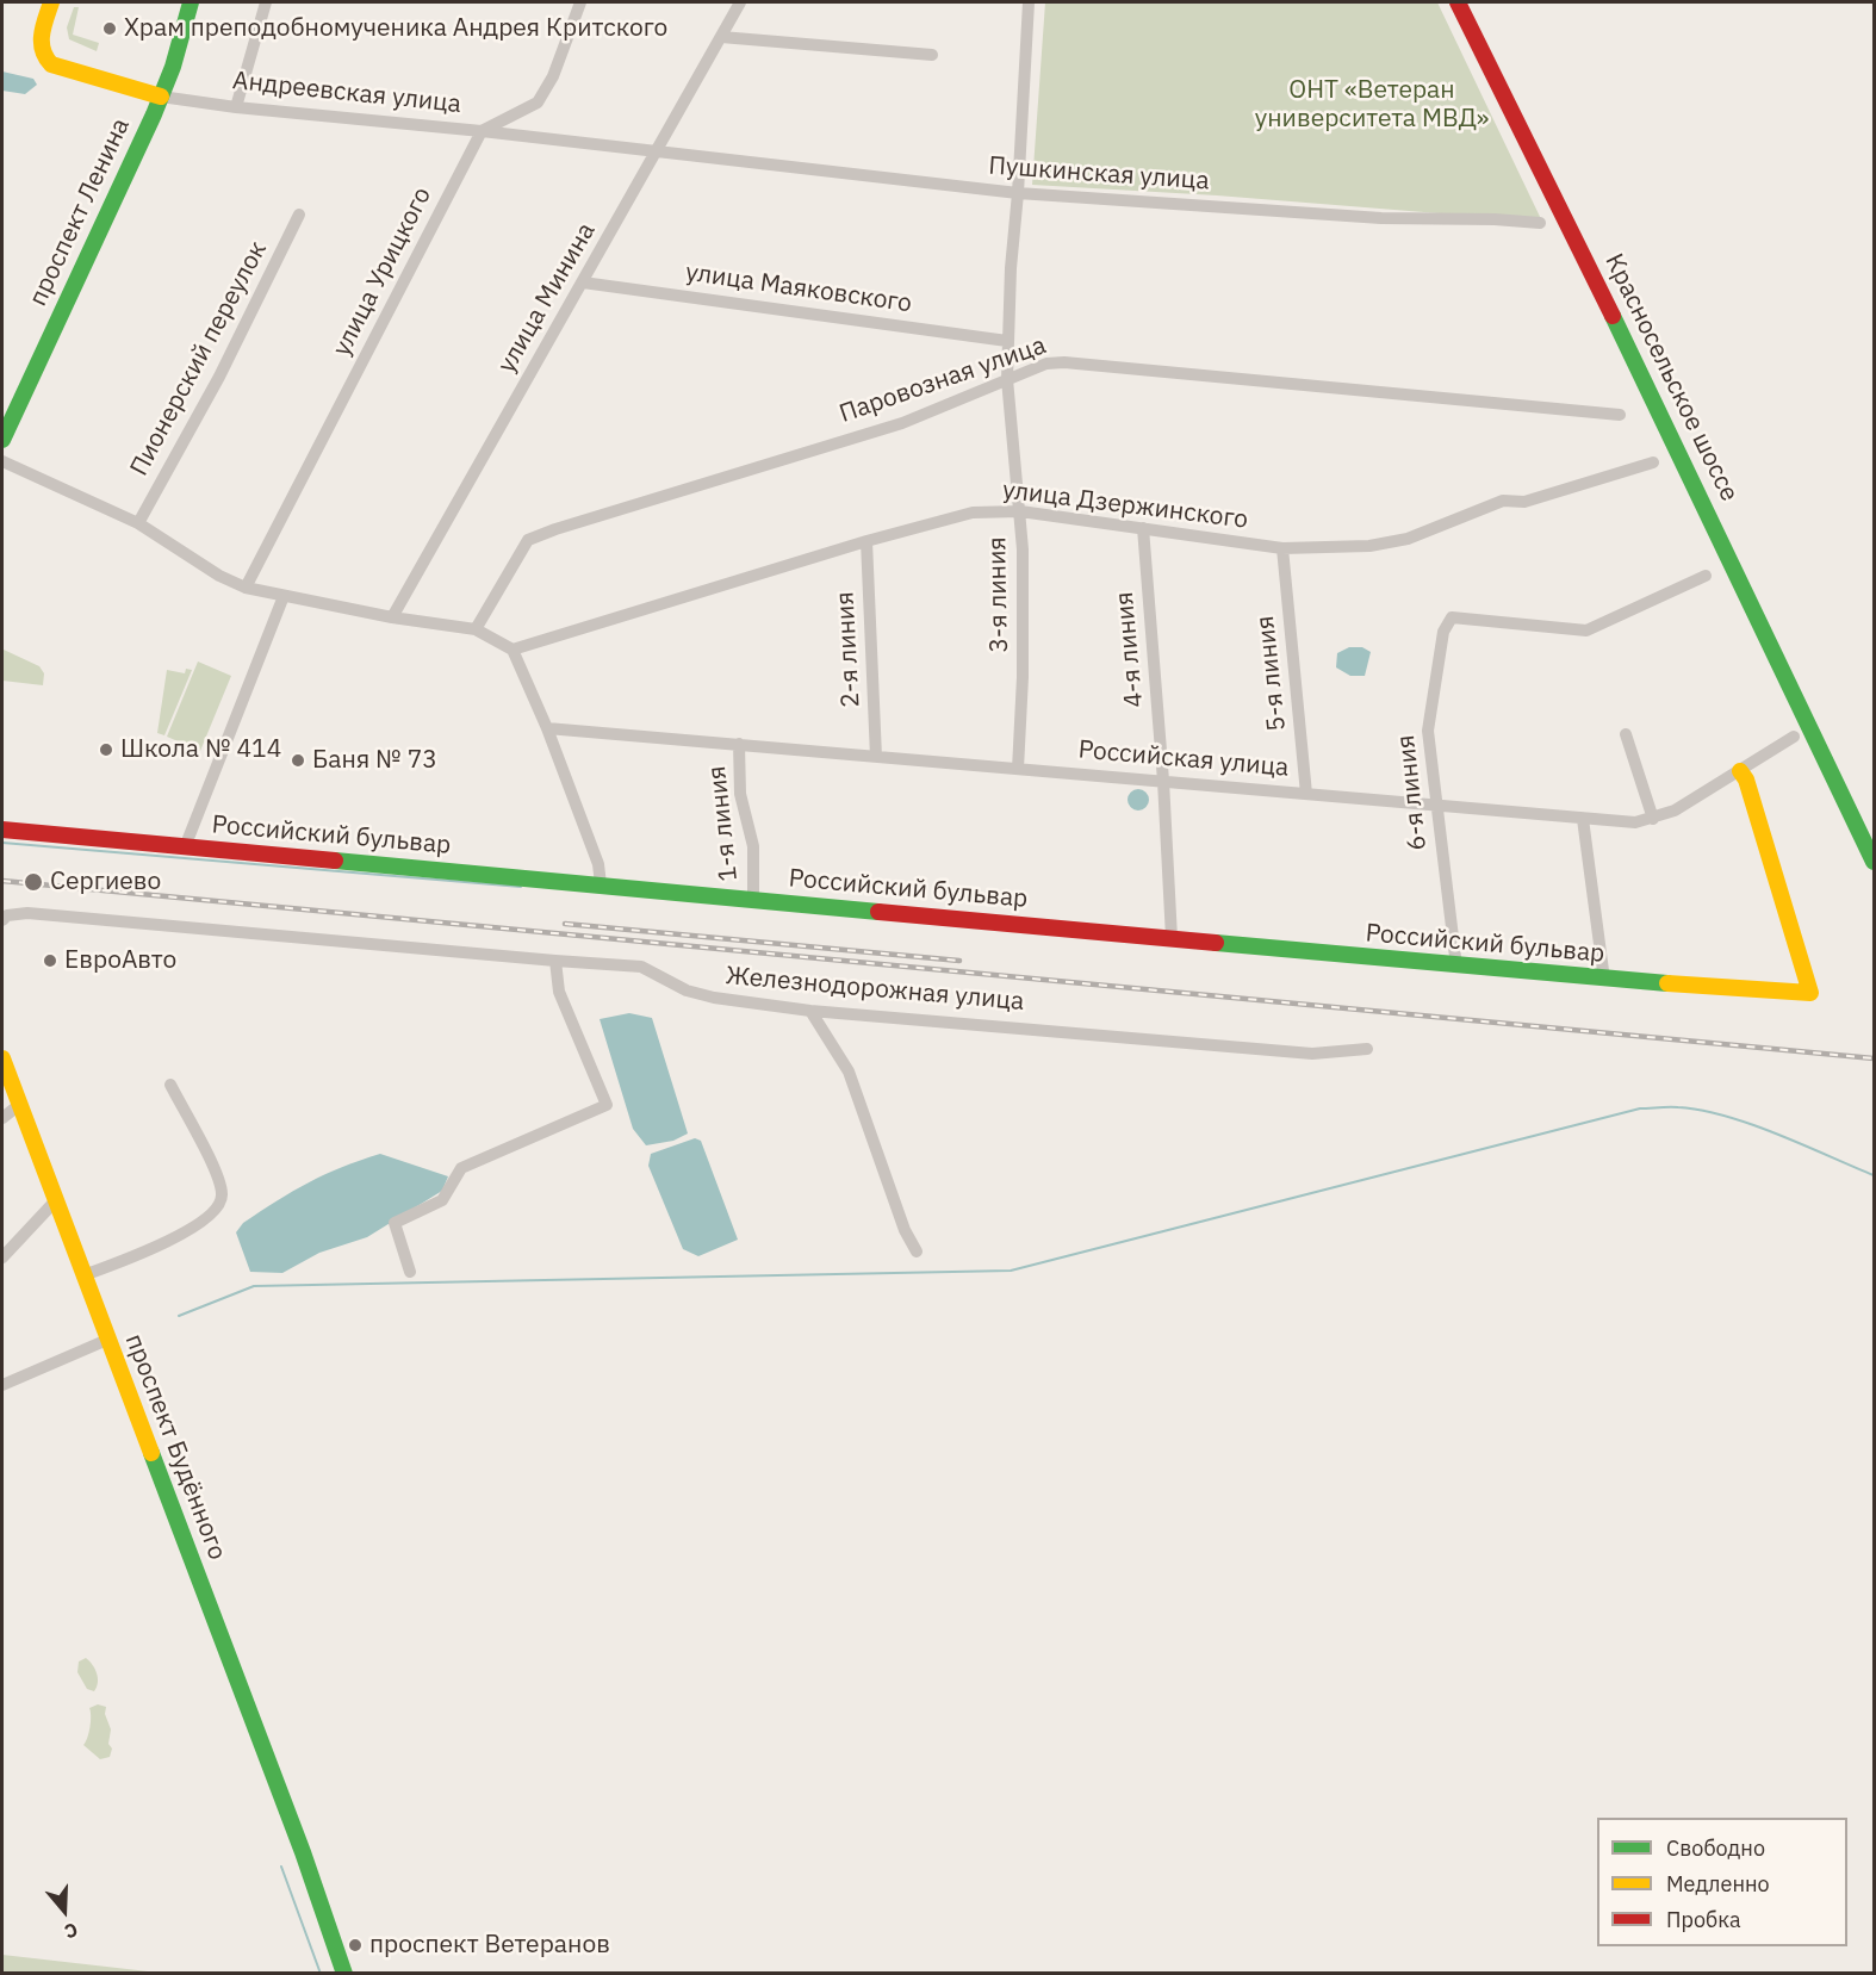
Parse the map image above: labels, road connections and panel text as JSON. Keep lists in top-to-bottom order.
{
  "streets": {
    "street": [
      "Андреевская улица",
      "Пушкинская улица",
      "проспект Ленина",
      "улица Урицкого",
      "улица Маяковского",
      "улица Минина",
      "Пионерский переулок",
      "Красносельское шоссе",
      "Паровозная улица",
      "улица Дзержинского",
      "3-я линия",
      "2-я линия",
      "4-я линия",
      "5-я линия",
      "Российская улица",
      "6-я линия",
      "1-я линия",
      "Российский бульвар",
      "Железнодорожная улица",
      "проспект Будённого"
    ]
  },
  "crossings": [
    ["Андреевская улица", "Пушкинская улица"],
    ["Андреевская улица", "проспект Ленина"],
    ["Андреевская улица", "улица Урицкого"],
    ["Андреевская улица", "улица Минина"],
    ["Пушкинская улица", "улица Минина"],
    ["Пушкинская улица", "3-я линия"],
    ["улица Маяковского", "улица Минина"],
    ["улица Маяковского", "3-я линия"],
    ["Паровозная улица", "3-я линия"],
    ["улица Дзержинского", "3-я линия"],
    ["улица Дзержинского", "2-я линия"],
    ["улица Дзержинского", "4-я линия"],
    ["улица Дзержинского", "5-я линия"],
    ["3-я линия", "Российская улица"],
    ["2-я линия", "Российская улица"],
    ["4-я линия", "Российская улица"],
    ["4-я линия", "Российский бульвар"],
    ["5-я линия", "Российская улица"],
    ["Российская улица", "6-я линия"],
    ["Российская улица", "1-я линия"],
    ["Российская улица", "Российский бульвар"],
    ["6-я линия", "Российский бульвар"],
    ["1-я линия", "Российский бульвар"]
  ],
  "parks": ["ОНТ «Ветеран университета МВД»"],
  "places": [
    "Храм преподобномученика Андрея Критского",
    "Школа № 414",
    "Баня № 73",
    "Сергиево",
    "ЕвроАвто",
    "проспект Ветеранов"
  ],
  "legend": ["Свободно", "Медленно", "Пробка"],
  "north": "bottom"
}
